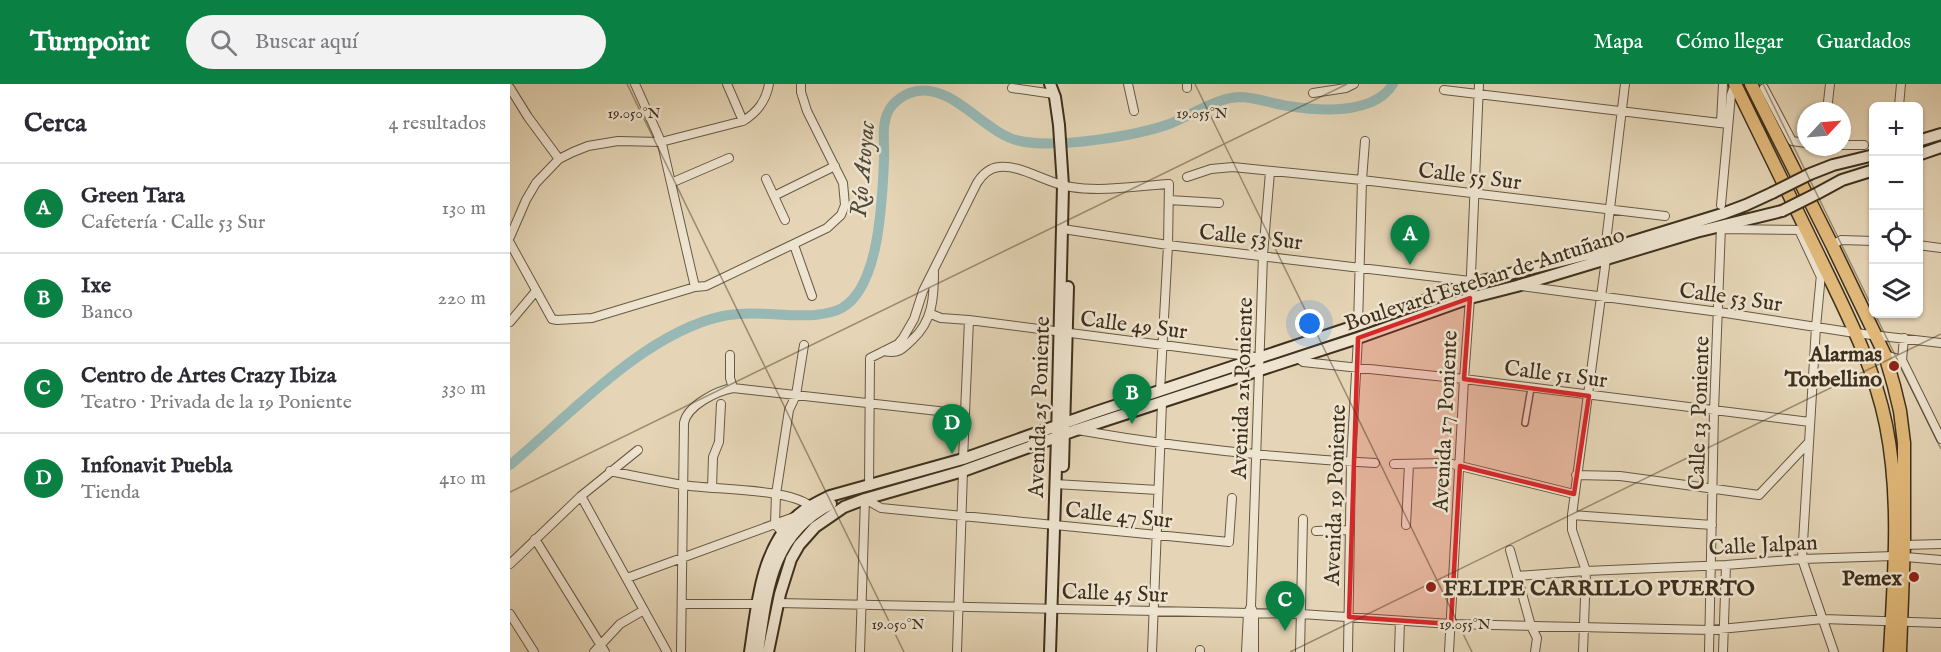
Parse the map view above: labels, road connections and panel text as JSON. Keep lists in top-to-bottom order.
{
  "streets": {
    "main road": ["Boulevard Esteban de Antuñano", "Avenida 25 Poniente"],
    "street": [
      "Calle 55 Sur",
      "Calle 53 Sur",
      "Calle 49 Sur",
      "Calle 51 Sur",
      "Avenida 21 Poniente",
      "Calle 13 Poniente",
      "Avenida 17 Poniente",
      "Avenida 19 Poniente",
      "Calle 47 Sur",
      "Calle Jalpan",
      "Calle 45 Sur"
    ]
  },
  "crossings": [
    ["Calle 55 Sur", "Avenida 21 Poniente"],
    ["Calle 55 Sur", "Avenida 17 Poniente"],
    ["Calle 53 Sur", "Boulevard Esteban de Antuñano"],
    ["Calle 53 Sur", "Avenida 21 Poniente"],
    ["Calle 53 Sur", "Avenida 25 Poniente"],
    ["Calle 53 Sur", "Calle 13 Poniente"],
    ["Calle 53 Sur", "Avenida 17 Poniente"],
    ["Boulevard Esteban de Antuñano", "Calle 49 Sur"],
    ["Boulevard Esteban de Antuñano", "Calle 51 Sur"],
    ["Boulevard Esteban de Antuñano", "Avenida 21 Poniente"],
    ["Boulevard Esteban de Antuñano", "Avenida 25 Poniente"],
    ["Boulevard Esteban de Antuñano", "Calle 13 Poniente"],
    ["Boulevard Esteban de Antuñano", "Avenida 17 Poniente"],
    ["Boulevard Esteban de Antuñano", "Avenida 19 Poniente"],
    ["Boulevard Esteban de Antuñano", "Calle 47 Sur"],
    ["Calle 49 Sur", "Avenida 21 Poniente"],
    ["Calle 49 Sur", "Avenida 25 Poniente"],
    ["Calle 51 Sur", "Calle 13 Poniente"],
    ["Calle 51 Sur", "Avenida 17 Poniente"],
    ["Calle 51 Sur", "Avenida 19 Poniente"],
    ["Avenida 21 Poniente", "Calle 45 Sur"],
    ["Avenida 25 Poniente", "Calle 47 Sur"],
    ["Avenida 25 Poniente", "Calle 45 Sur"],
    ["Calle 13 Poniente", "Calle Jalpan"],
    ["Calle 13 Poniente", "Calle 45 Sur"],
    ["Avenida 17 Poniente", "Calle 45 Sur"],
    ["Avenida 19 Poniente", "Calle 45 Sur"]
  ],
  "water": ["Río Atoyac"],
  "places": ["Alarmas Torbellino", "Pemex", "FELIPE CARRILLO PUERTO"],
  "north": "top right",
  "page": {
    "header": "Turnpoint",
    "search": "Buscar aquí",
    "nav": ["Mapa", "Cómo llegar", "Guardados"],
    "heading": ["Cerca", "4 resultados"],
    "map_buttons": ["+", "−"],
    "list": [
      {
        "mark": "A",
        "name": "Green Tara",
        "note": "Cafetería · Calle 53 Sur",
        "value": "130 m"
      },
      {
        "mark": "B",
        "name": "Ixe",
        "note": "Banco",
        "value": "220 m"
      },
      {
        "mark": "C",
        "name": "Centro de Artes Crazy Ibiza",
        "note": "Teatro · Privada de la 19 Poniente",
        "value": "330 m"
      },
      {
        "mark": "D",
        "name": "Infonavit Puebla",
        "note": "Tienda",
        "value": "410 m"
      }
    ],
    "pins": [
      "A",
      "B",
      "D",
      "C"
    ]
  },
  "coordinates": ["19.050°N", "19.055°N"]
}
